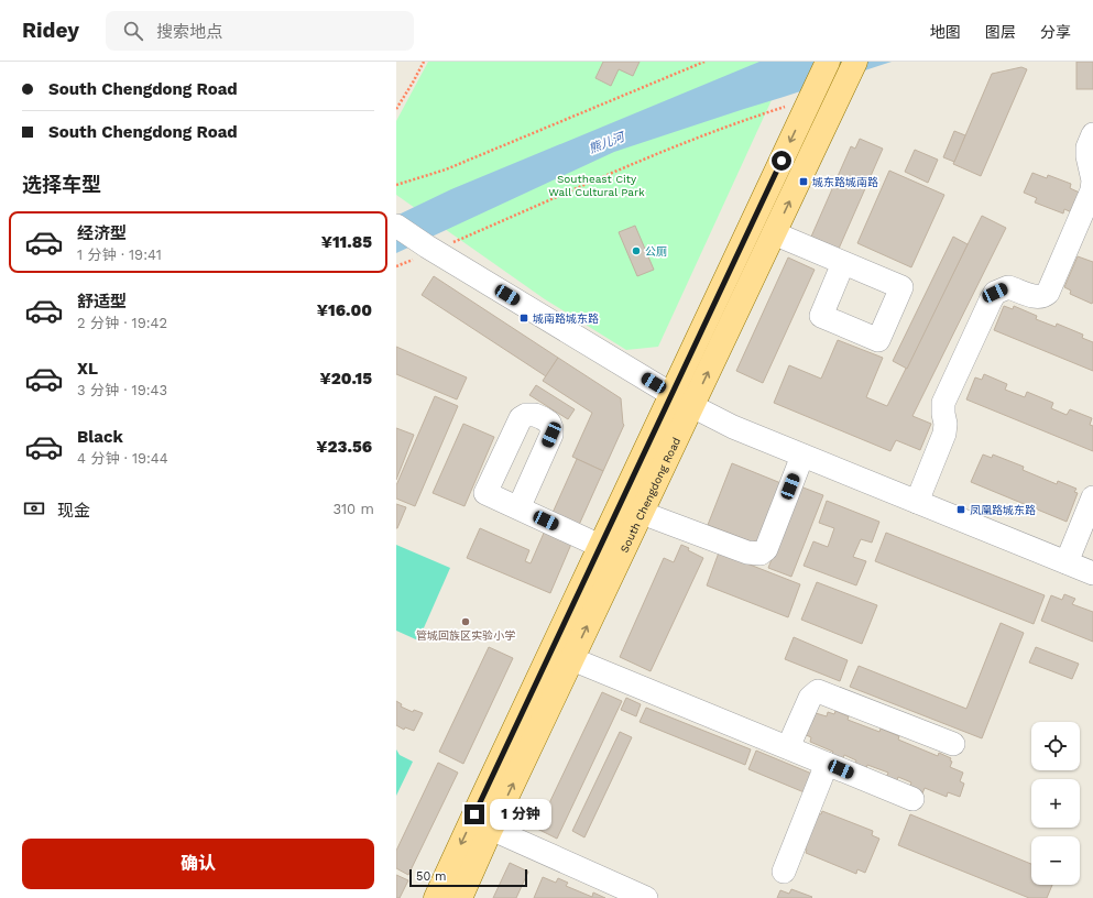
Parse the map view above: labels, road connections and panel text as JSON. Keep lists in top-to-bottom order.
{
  "streets": {
    "main road": ["South Chengdong Road"]
  },
  "water": ["熊儿河"],
  "parks": ["Southeast City Wall Cultural Park"],
  "places": {
    "transit": ["城东路城南路", "城南路城东路", "凤凰路城东路"],
    "other": ["公厕", "管城回族区实验小学"]
  },
  "scale_bar": "50 m",
  "page": {
    "header": "Ridey",
    "search": "搜索地点",
    "nav": ["地图", "图层", "分享"],
    "banner": ["South Chengdong Road", "South Chengdong Road"],
    "heading": "选择车型",
    "list": [
      {
        "name": "经济型",
        "note": "1 分钟 · 19:41",
        "value": "¥11.85"
      },
      {
        "name": "舒适型",
        "note": "2 分钟 · 19:42",
        "value": "¥16.00"
      },
      {
        "name": "XL",
        "note": "3 分钟 · 19:43",
        "value": "¥20.15"
      },
      {
        "name": "Black",
        "note": "4 分钟 · 19:44",
        "value": "¥23.56"
      }
    ],
    "pay": ["现金", "310 m"],
    "map_buttons": ["+", "−"],
    "bubble": "1 分钟",
    "buttons": "确认",
    "scale": "50 m"
  }
}
